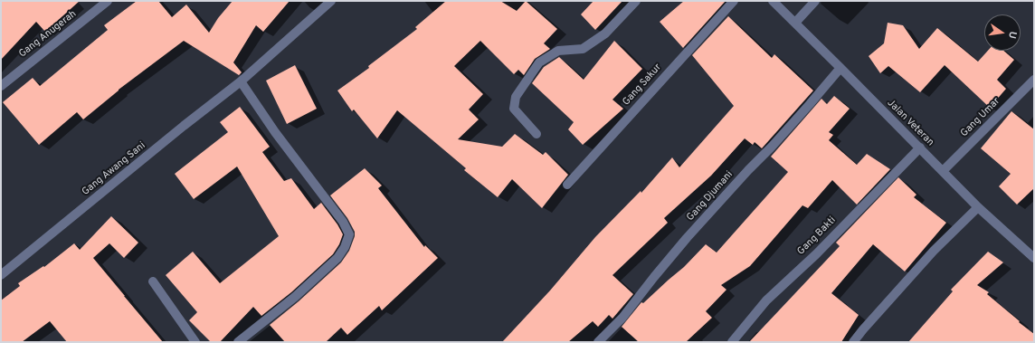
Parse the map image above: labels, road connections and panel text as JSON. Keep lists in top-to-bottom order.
{
  "streets": {
    "street": [
      "Gang Anugerah",
      "Gang Sakur",
      "Gang Umar",
      "Jalan Veteran",
      "Gang Awang Sani",
      "Gang Djumani",
      "Gang Bakti"
    ]
  },
  "crossings": [
    ["Gang Umar", "Jalan Veteran"],
    ["Jalan Veteran", "Gang Djumani"],
    ["Jalan Veteran", "Gang Bakti"]
  ],
  "north": "right"
}
